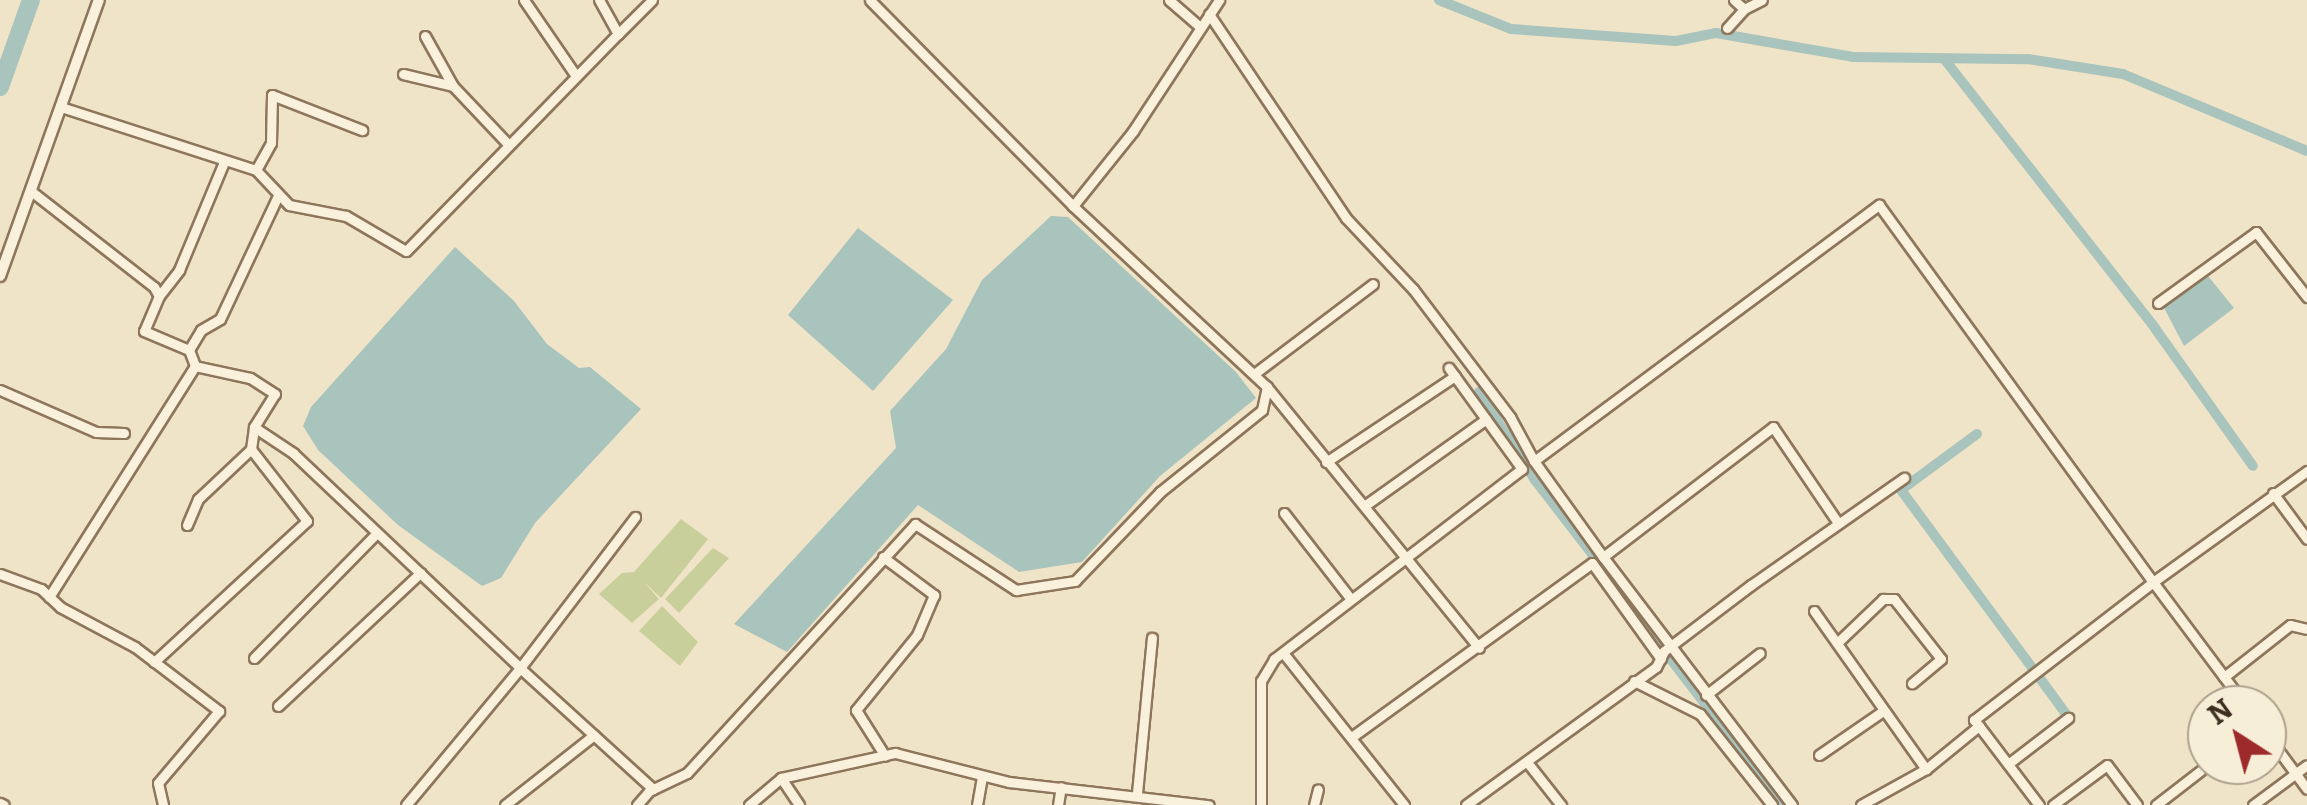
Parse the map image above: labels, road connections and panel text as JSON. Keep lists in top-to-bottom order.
{
  "north": "top left"
}
